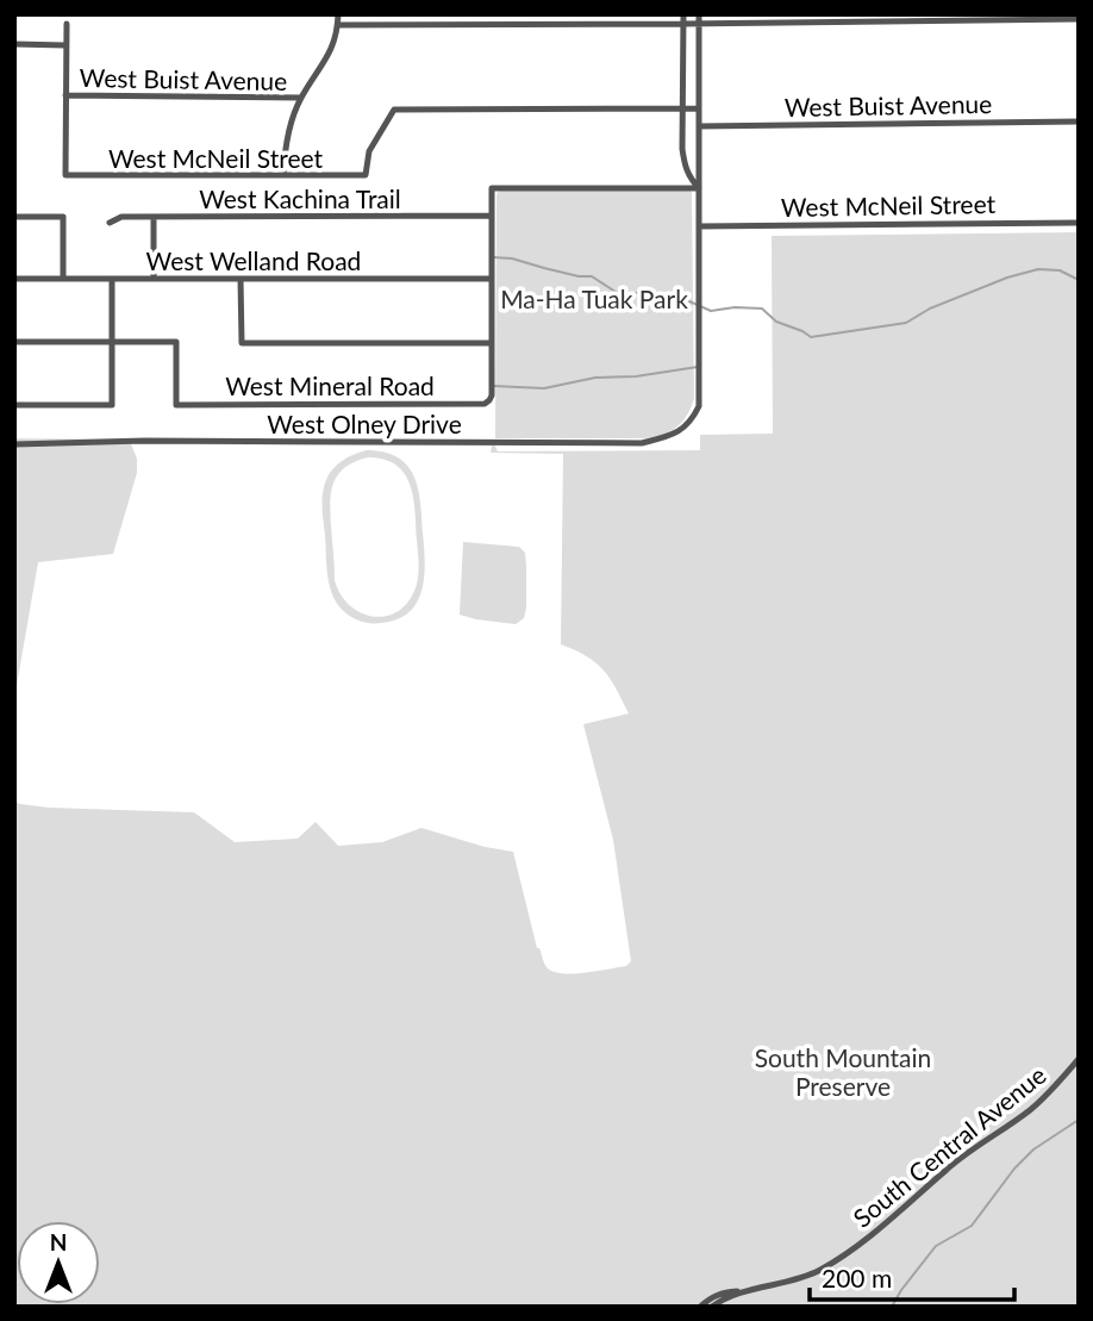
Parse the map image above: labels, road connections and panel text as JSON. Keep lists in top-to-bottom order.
{
  "streets": {
    "street": [
      "West Buist Avenue",
      "West McNeil Street",
      "West Kachina Trail",
      "West Welland Road",
      "West Mineral Road",
      "West Olney Drive",
      "South Central Avenue"
    ]
  },
  "crossings": [
    ["West Buist Avenue", "West McNeil Street"],
    ["West McNeil Street", "West Olney Drive"]
  ],
  "parks": ["Ma-Ha Tuak Park", "South Mountain Preserve"],
  "scale_bar": "200 m",
  "north": "top"
}
